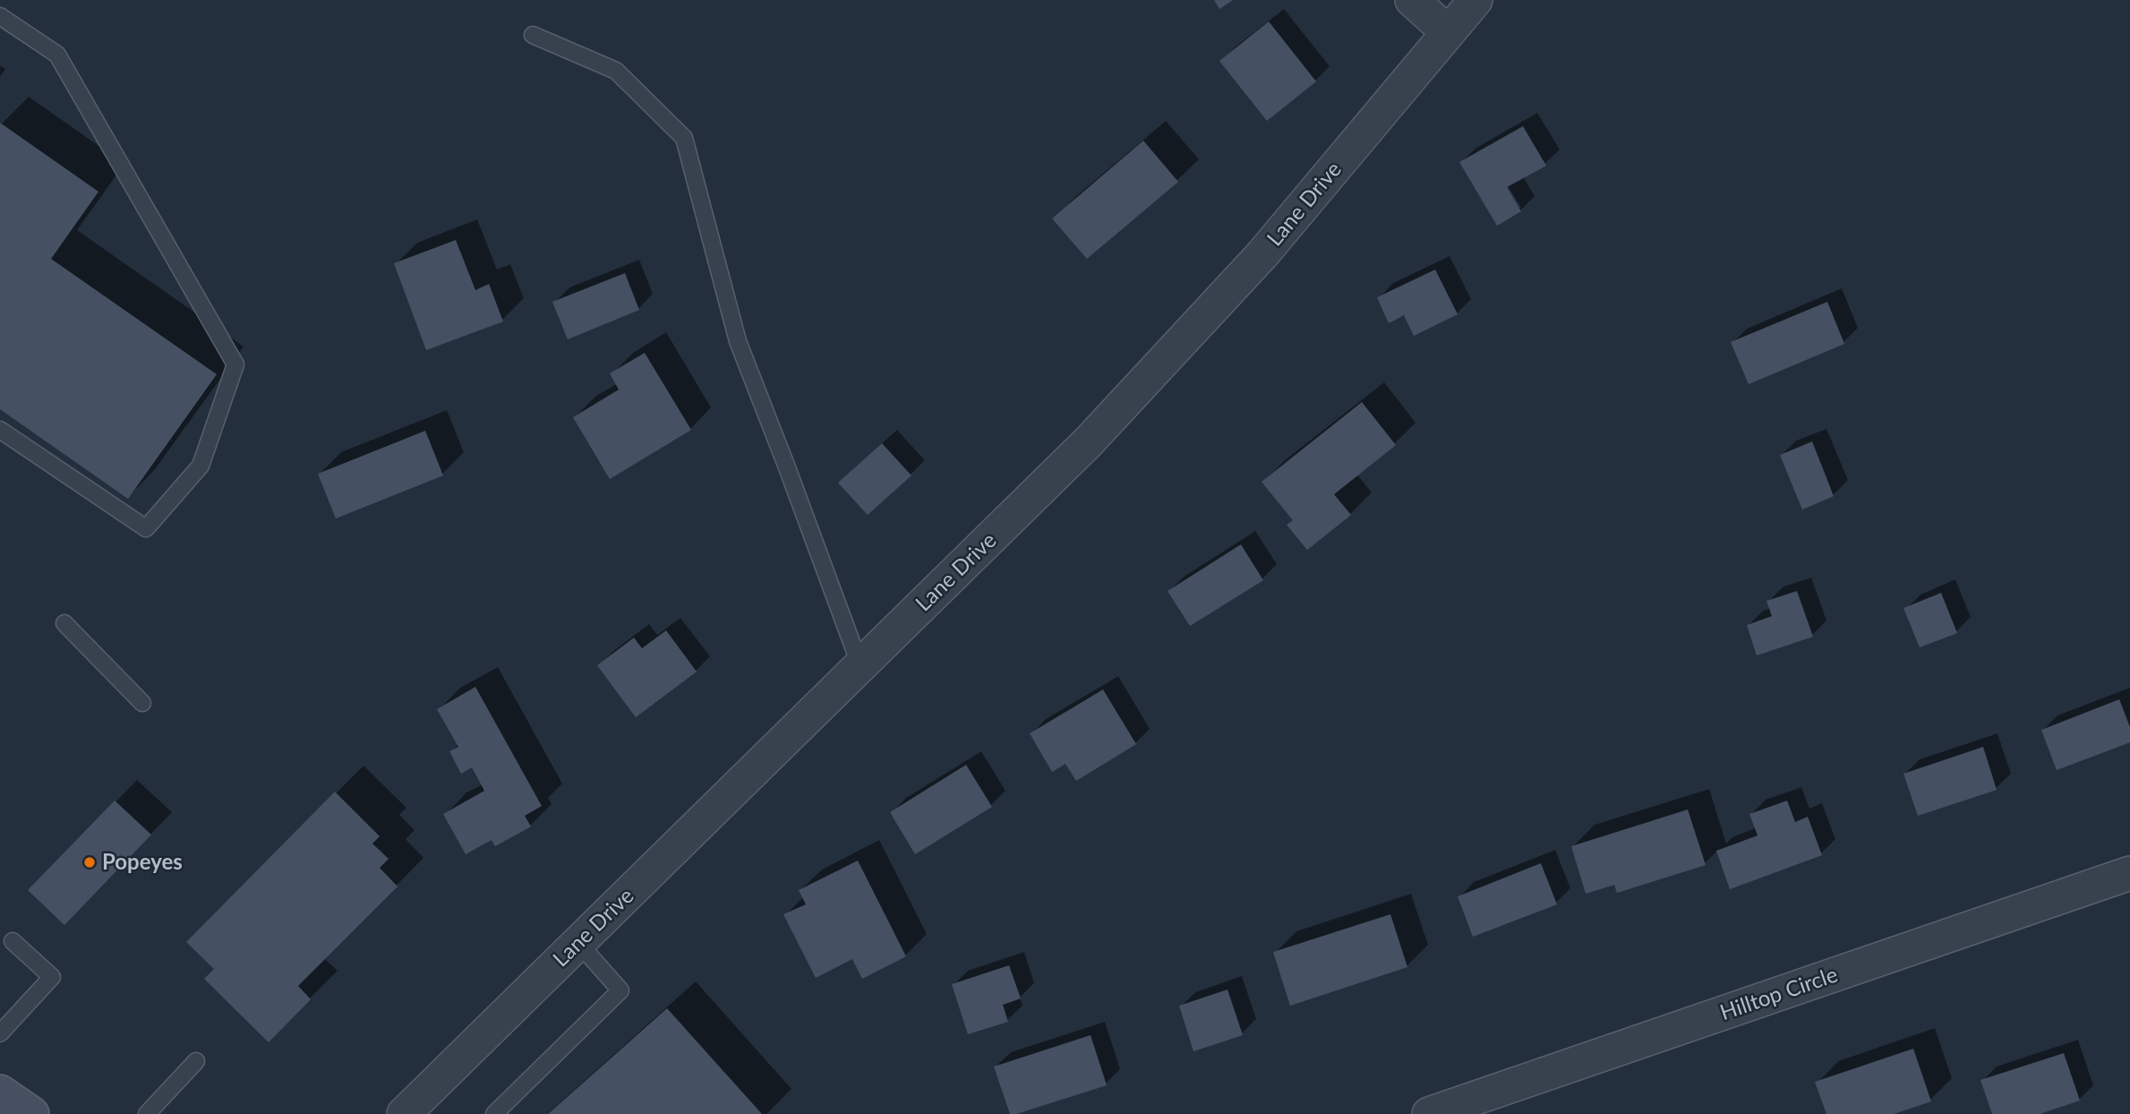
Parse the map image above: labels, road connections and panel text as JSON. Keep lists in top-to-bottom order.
{
  "streets": {
    "street": ["Lane Drive", "Hilltop Circle"]
  },
  "places": ["Popeyes"]
}
